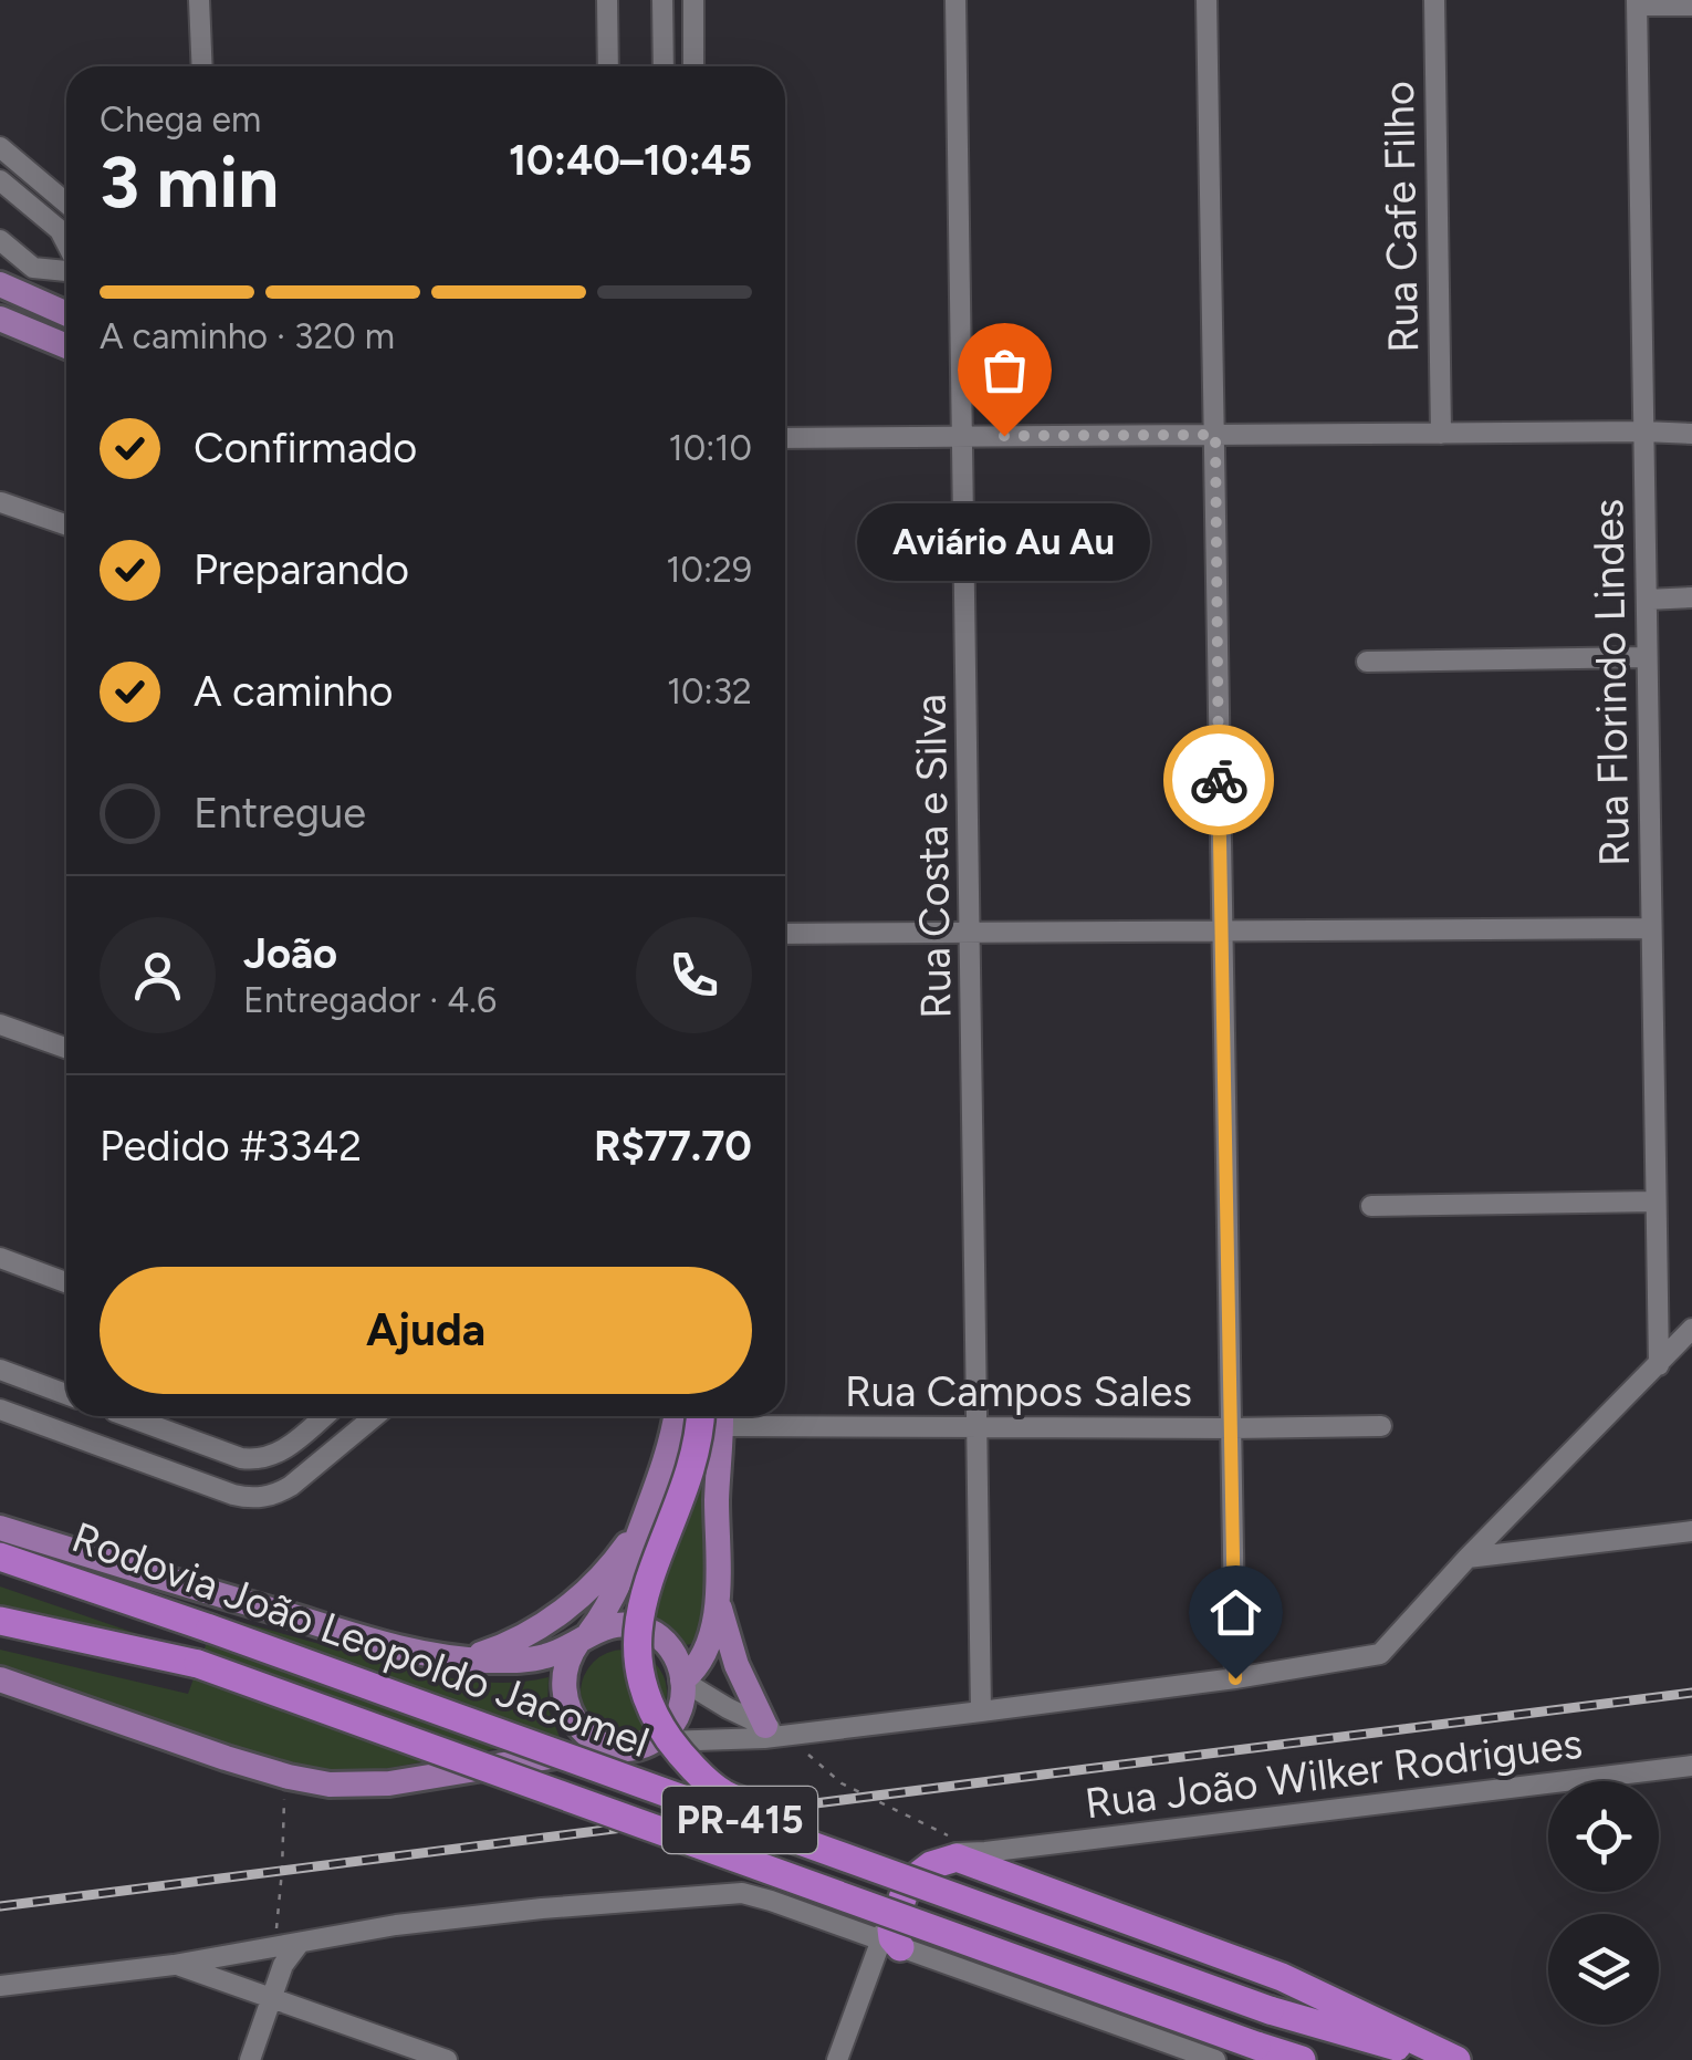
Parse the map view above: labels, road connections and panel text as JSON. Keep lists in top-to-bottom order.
{
  "streets": {
    "highway": ["Rodovia João Leopoldo Jacomel", "PR-415"],
    "street": [
      "Rua Cafe Filho",
      "Rua Florindo Lindes",
      "Rua Costa e Silva",
      "Rua Campos Sales",
      "Rua João Wilker Rodrigues"
    ]
  },
  "crossings": [
    ["Rua Costa e Silva", "Rua Campos Sales"]
  ],
  "places": ["Aviário Au Au"],
  "page": {
    "heading": ["3 min", "Chega em", "10:40–10:45"],
    "panel": [
      "João",
      "Entregador · 4.6",
      "Pedido #3342",
      "R$77.70"
    ],
    "bar": "A caminho · 320 m",
    "list": [
      ["Confirmado", "10:10"],
      ["Preparando", "10:29"],
      ["A caminho", "10:32"],
      "Entregue"
    ],
    "bubble": "Aviário Au Au",
    "buttons": "Ajuda"
  }
}
